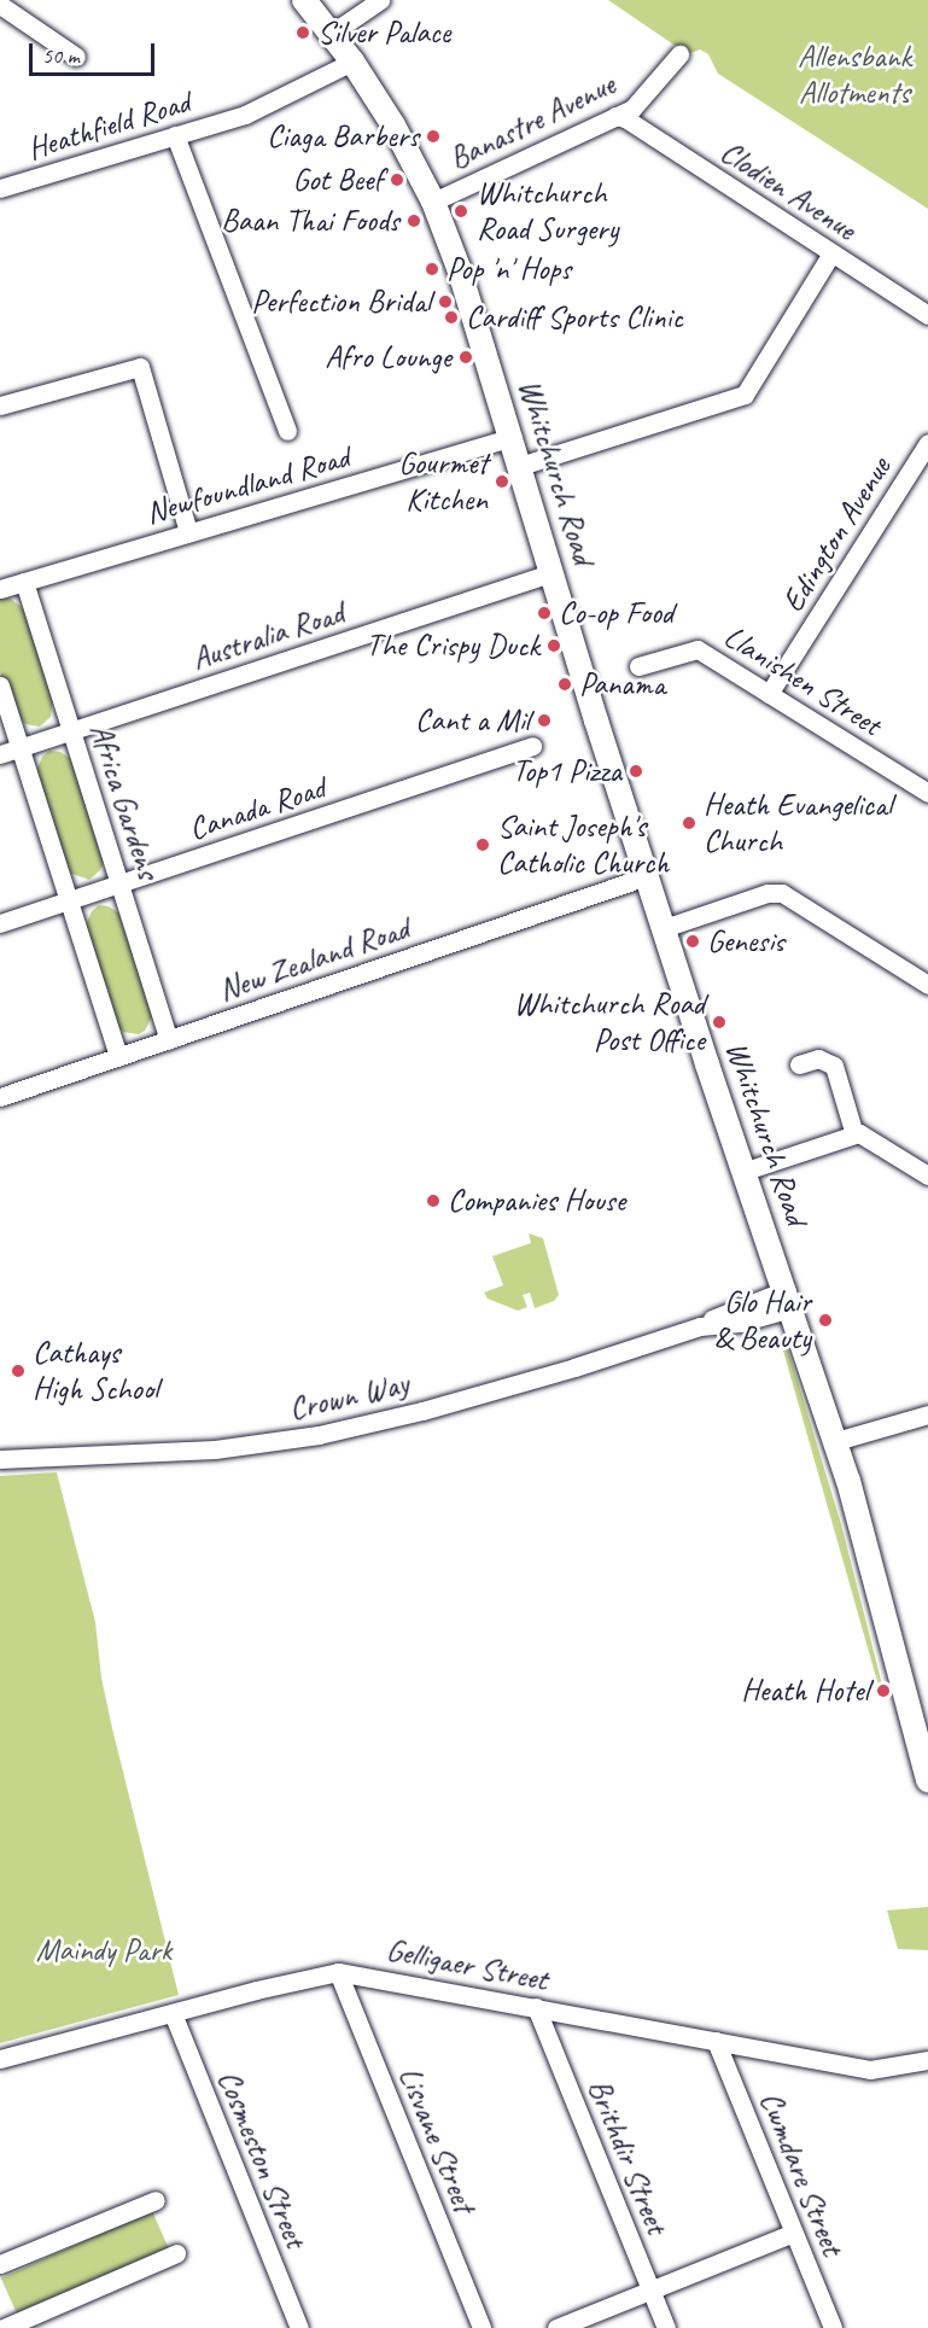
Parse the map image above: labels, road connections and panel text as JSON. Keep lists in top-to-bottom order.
{
  "streets": {
    "main road": ["Whitchurch Road"],
    "street": [
      "Banastre Avenue",
      "Heathfield Road",
      "Clodien Avenue",
      "Newfoundland Road",
      "Edington Avenue",
      "Australia Road",
      "Llanishen Street",
      "Africa Gardens",
      "Canada Road",
      "New Zealand Road",
      "Crown Way",
      "Gelligaer Street",
      "Lisvane Street",
      "Brithdir Street",
      "Cosmeston Street",
      "Cwmdare Street"
    ]
  },
  "crossings": [
    ["Banastre Avenue", "Clodien Avenue"],
    ["Banastre Avenue", "Whitchurch Road"],
    ["Heathfield Road", "Whitchurch Road"],
    ["Whitchurch Road", "Newfoundland Road"],
    ["Whitchurch Road", "Australia Road"],
    ["Whitchurch Road", "New Zealand Road"],
    ["Whitchurch Road", "Crown Way"],
    ["Newfoundland Road", "Africa Gardens"],
    ["Edington Avenue", "Llanishen Street"],
    ["Australia Road", "Africa Gardens"],
    ["Africa Gardens", "Canada Road"],
    ["Africa Gardens", "New Zealand Road"],
    ["Gelligaer Street", "Lisvane Street"],
    ["Gelligaer Street", "Brithdir Street"],
    ["Gelligaer Street", "Cosmeston Street"],
    ["Gelligaer Street", "Cwmdare Street"]
  ],
  "parks": ["Allensbank Allotments", "Maindy Park"],
  "places": [
    "Silver Palace",
    "Ciaga Barbers",
    "Got Beef",
    "Whitchurch Road Surgery",
    "Baan Thai Foods",
    "Pop 'n' Hops",
    "Perfection Bridal",
    "Cardiff Sports Clinic",
    "Afro Lounge",
    "Gourmet Kitchen",
    "Co-op Food",
    "The Crispy Duck",
    "Panama",
    "Cant a Mil",
    "Top1 Pizza",
    "Heath Evangelical Church",
    "Saint Joseph's Catholic Church",
    "Genesis",
    "Whitchurch Road Post Office",
    "Companies House",
    "Glo Hair & Beauty",
    "Cathays High School",
    "Heath Hotel"
  ],
  "scale_bar": "50 m"
}
